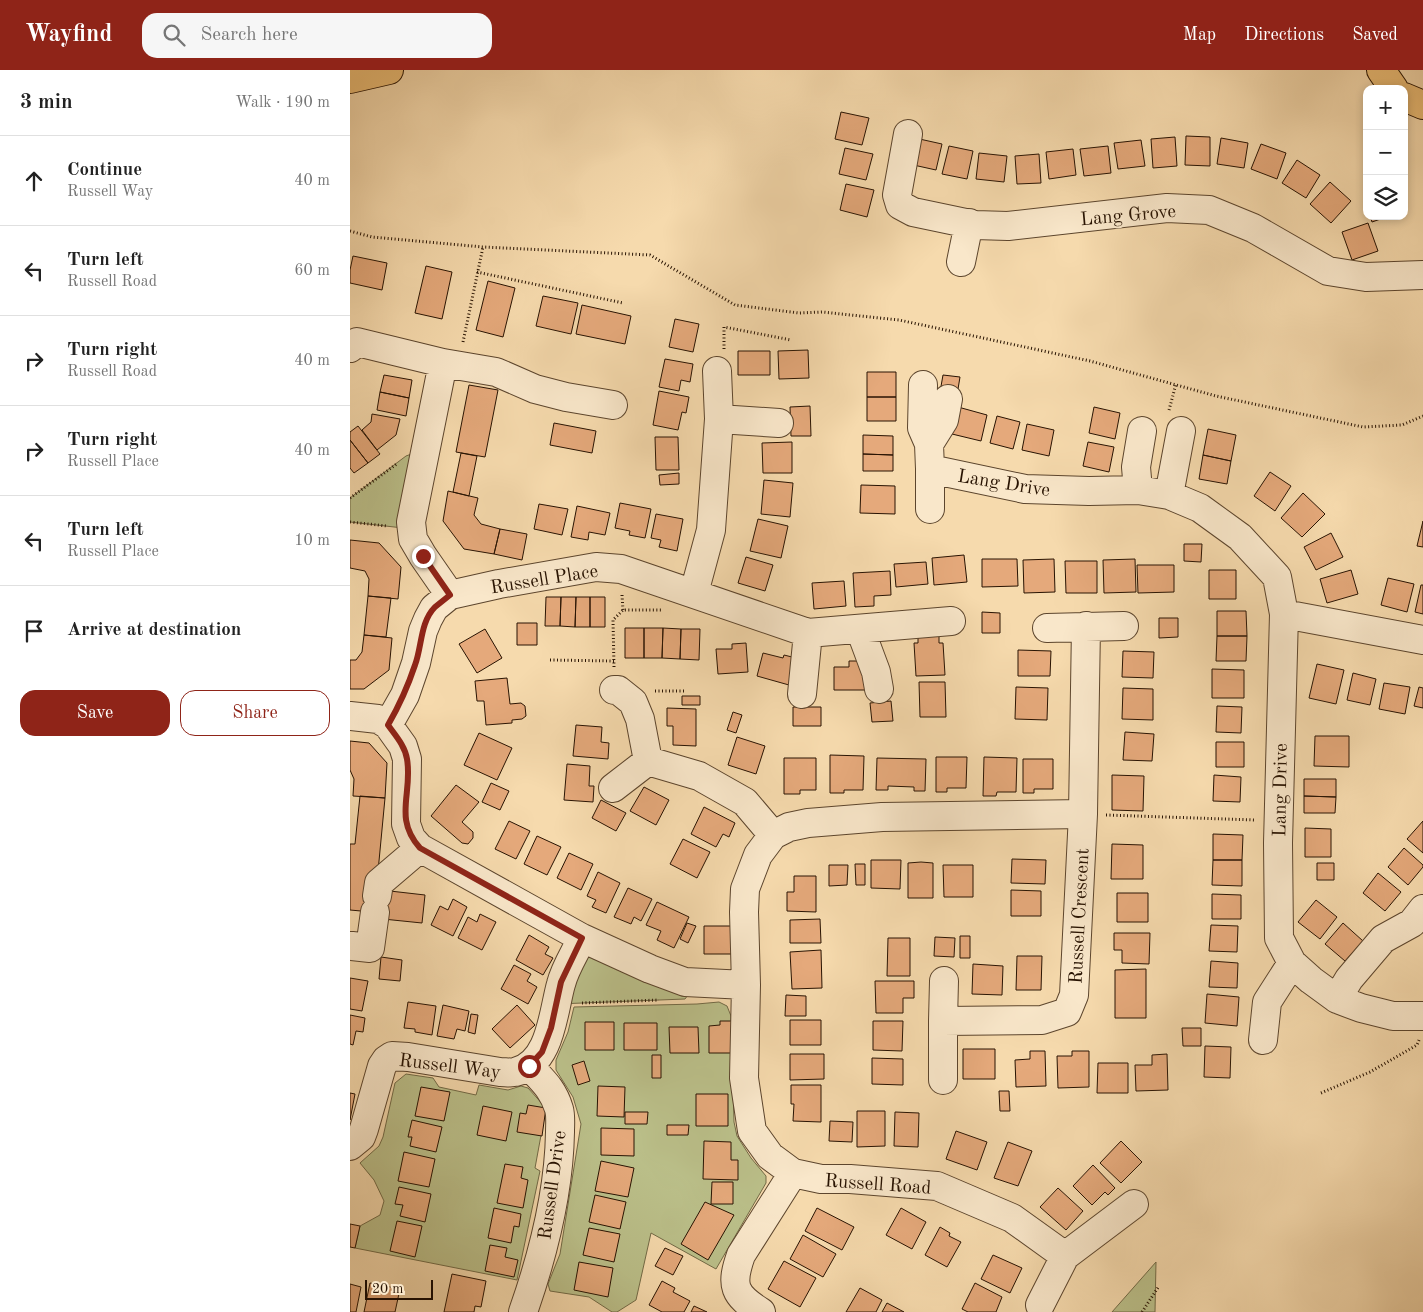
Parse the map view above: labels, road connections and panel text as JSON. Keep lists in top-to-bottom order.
{
  "streets": {
    "street": [
      "Lang Grove",
      "Lang Drive",
      "Russell Place",
      "Russell Crescent",
      "Russell Way",
      "Russell Road",
      "Russell Drive"
    ]
  },
  "crossings": [
    ["Russell Way", "Russell Drive"]
  ],
  "scale_bar": "20 m",
  "page": {
    "header": "Wayfind",
    "search": "Search here",
    "nav": ["Map", "Directions", "Saved"],
    "heading": ["3 min", "Walk · 190 m"],
    "map_buttons": ["+", "−"],
    "list": [
      ["Continue", "Russell Way", "40 m"],
      ["Turn left", "Russell Road", "60 m"],
      ["Turn right", "Russell Road", "40 m"],
      ["Turn right", "Russell Place", "40 m"],
      ["Turn left", "Russell Place", "10 m"],
      "Arrive at destination"
    ],
    "buttons": ["Save", "Share"],
    "scale": "20 m"
  }
}
